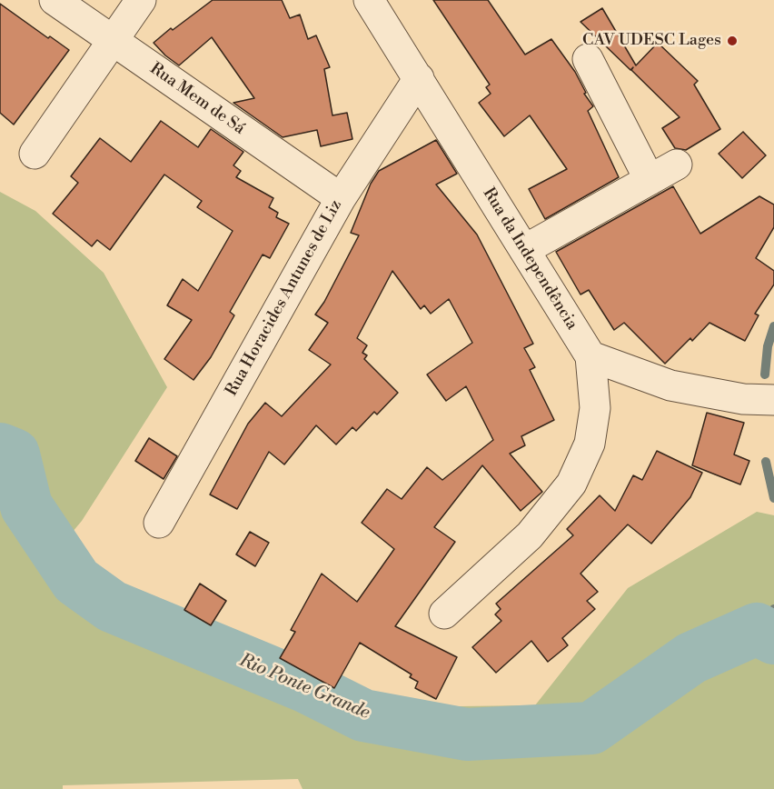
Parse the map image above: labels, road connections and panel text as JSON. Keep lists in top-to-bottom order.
{
  "streets": {
    "street": ["Rua Mem de Sá", "Rua da Independência", "Rua Horacides Antunes de Liz"]
  },
  "crossings": [
    ["Rua Mem de Sá", "Rua Horacides Antunes de Liz"],
    ["Rua da Independência", "Rua Horacides Antunes de Liz"]
  ],
  "water": ["Rio Ponte Grande"],
  "places": ["CAV UDESC Lages"]
}
